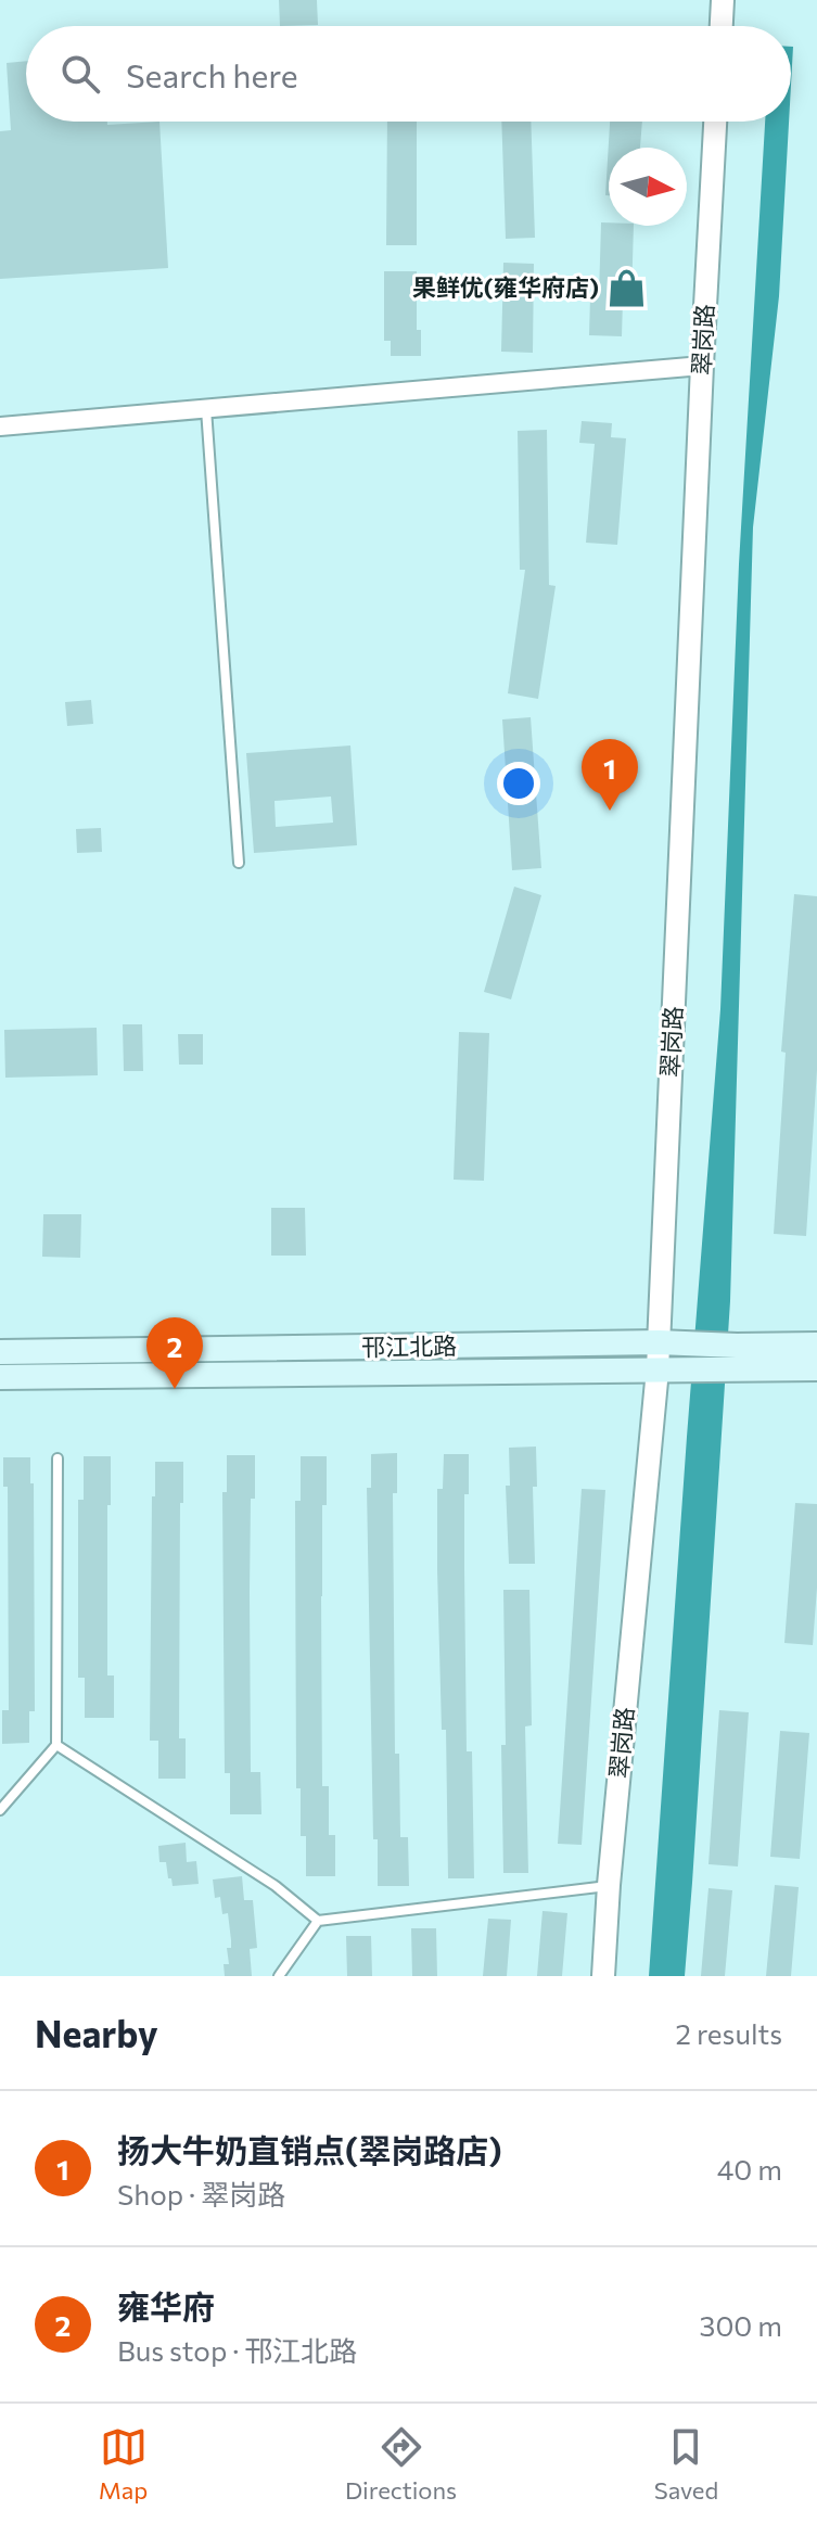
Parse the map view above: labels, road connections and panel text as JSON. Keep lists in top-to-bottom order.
{
  "streets": {
    "main road": ["邗江北路"],
    "street": ["翠岗路"]
  },
  "crossings": [
    ["翠岗路", "邗江北路"]
  ],
  "places": {
    "shop": ["果鲜优(雍华府店)"]
  },
  "north": "right",
  "page": {
    "search": "Search here",
    "pins": ["1", "2"],
    "heading": ["Nearby", "2 results"],
    "list": [
      {
        "mark": "1",
        "name": "扬大牛奶直销点(翠岗路店)",
        "note": "Shop · 翠岗路",
        "value": "40 m"
      },
      {
        "mark": "2",
        "name": "雍华府",
        "note": "Bus stop · 邗江北路",
        "value": "300 m"
      }
    ],
    "nav": ["Map", "Directions", "Saved"]
  }
}
